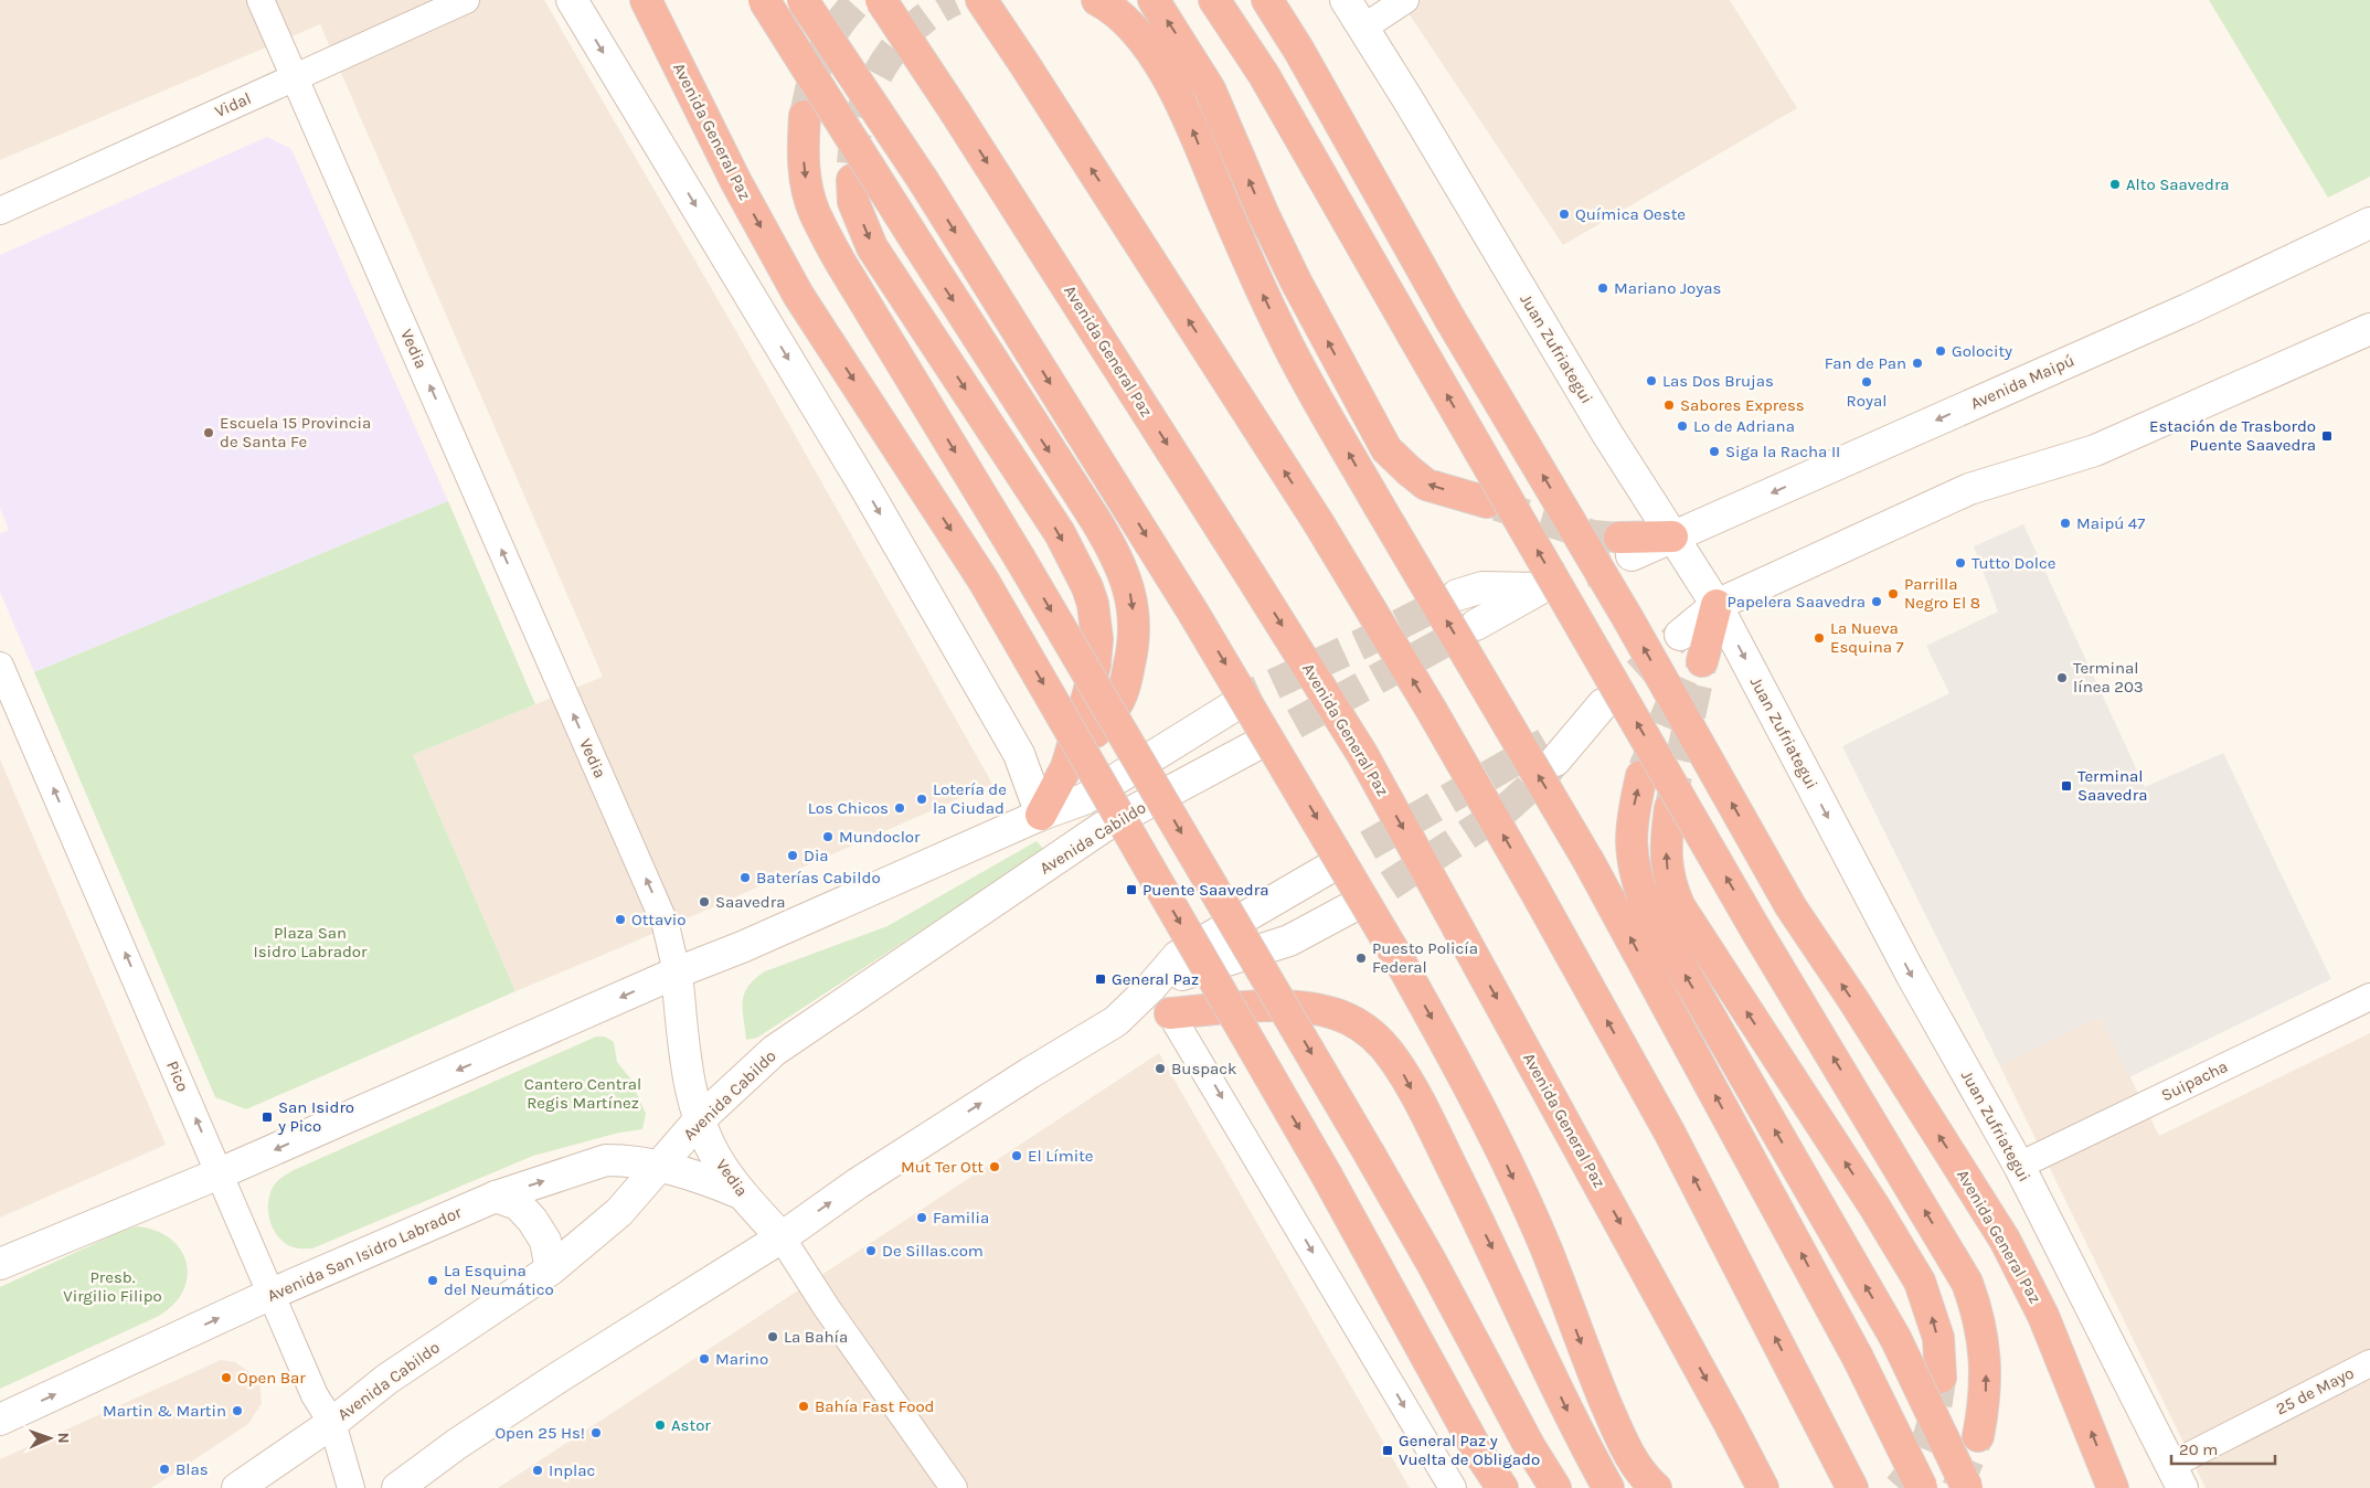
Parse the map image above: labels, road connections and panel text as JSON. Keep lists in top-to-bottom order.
{
  "streets": {
    "highway": ["Avenida General Paz"],
    "main road": [
      "Vedia",
      "Juan Zufriategui",
      "Avenida Maipú",
      "Avenida Cabildo",
      "Avenida San Isidro Labrador"
    ],
    "street": [
      "Vidal",
      "Pico",
      "Suipacha",
      "25 de Mayo"
    ]
  },
  "crossings": [
    ["Vidal", "Vedia"],
    ["Vedia", "Avenida Cabildo"],
    ["Vedia", "Avenida San Isidro Labrador"],
    ["Juan Zufriategui", "Avenida Maipú"],
    ["Juan Zufriategui", "Suipacha"],
    ["Juan Zufriategui", "25 de Mayo"],
    ["Avenida Cabildo", "Pico"],
    ["Avenida Cabildo", "Avenida San Isidro Labrador"],
    ["Pico", "Avenida San Isidro Labrador"]
  ],
  "one_way": ["Vedia", "Juan Zufriategui", "Pico"],
  "parks": ["Plaza San Isidro Labrador", "Cantero Central Regis Martínez", "Presb. Virgilio Filipo"],
  "places": {
    "other": [
      "Alto Saavedra",
      "Química Oeste",
      "Mariano Joyas",
      "Golocity",
      "Fan de Pan",
      "Las Dos Brujas",
      "Royal",
      "Sabores Express",
      "Lo de Adriana",
      "Escuela 15 Provincia de Santa Fe",
      "Siga la Racha II",
      "Maipú 47",
      "Tutto Dolce",
      "Parrilla Negro El 8",
      "Papelera Saavedra",
      "La Nueva Esquina 7",
      "Terminal línea 203",
      "Lotería de la Ciudad",
      "Los Chicos",
      "Mundoclor",
      "Dia",
      "Baterías Cabildo",
      "Saavedra",
      "Ottavio",
      "Puesto Policía Federal",
      "Buspack",
      "El Límite",
      "Mut Ter Ott",
      "Familia",
      "De Sillas.com",
      "La Esquina del Neumático",
      "La Bahía",
      "Marino",
      "Open Bar",
      "Bahía Fast Food",
      "Martin & Martin",
      "Astor",
      "Open 25 Hs!",
      "Blas",
      "Inplac"
    ],
    "transit": [
      "Estación de Trasbordo Puente Saavedra",
      "Terminal Saavedra",
      "Puente Saavedra",
      "General Paz",
      "San Isidro y Pico",
      "General Paz y Vuelta de Obligado"
    ]
  },
  "scale_bar": "20 m",
  "north": "right"
}
